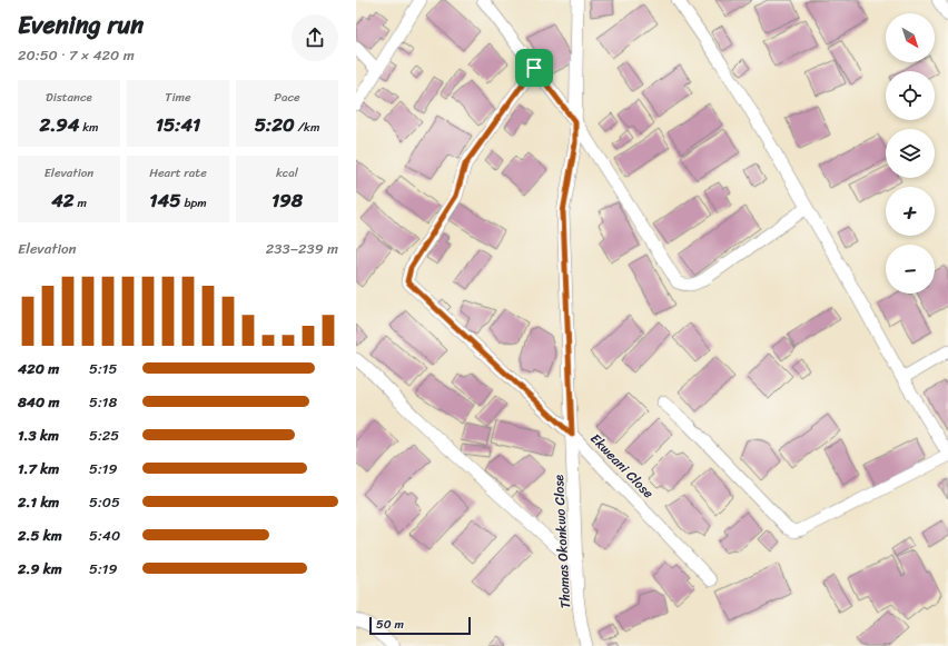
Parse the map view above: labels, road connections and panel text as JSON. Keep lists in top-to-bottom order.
{
  "streets": {
    "street": ["Ekweani Close", "Thomas Okonkwo Close"]
  },
  "crossings": [
    ["Ekweani Close", "Thomas Okonkwo Close"]
  ],
  "scale_bar": "50 m",
  "north": "bottom right",
  "page": {
    "heading": ["Evening run", "20:50 · 7 × 420 m"],
    "map_buttons": ["+", "−"],
    "stats": [
      ["Distance", "2.94 km"],
      ["Time", "15:41"],
      ["Pace", "5:20 /km"],
      ["Elevation", "42 m"],
      ["Heart rate", "145 bpm"],
      ["kcal", "198"]
    ],
    "chart": ["Elevation", "233–239 m"],
    "list": [
      {
        "name": "420 m",
        "note": "5:15"
      },
      {
        "name": "840 m",
        "note": "5:18"
      },
      {
        "name": "1.3 km",
        "note": "5:25"
      },
      {
        "name": "1.7 km",
        "note": "5:19"
      },
      {
        "name": "2.1 km",
        "note": "5:05"
      },
      {
        "name": "2.5 km",
        "note": "5:40"
      },
      {
        "name": "2.9 km",
        "note": "5:19"
      }
    ],
    "scale": "50 m"
  }
}
